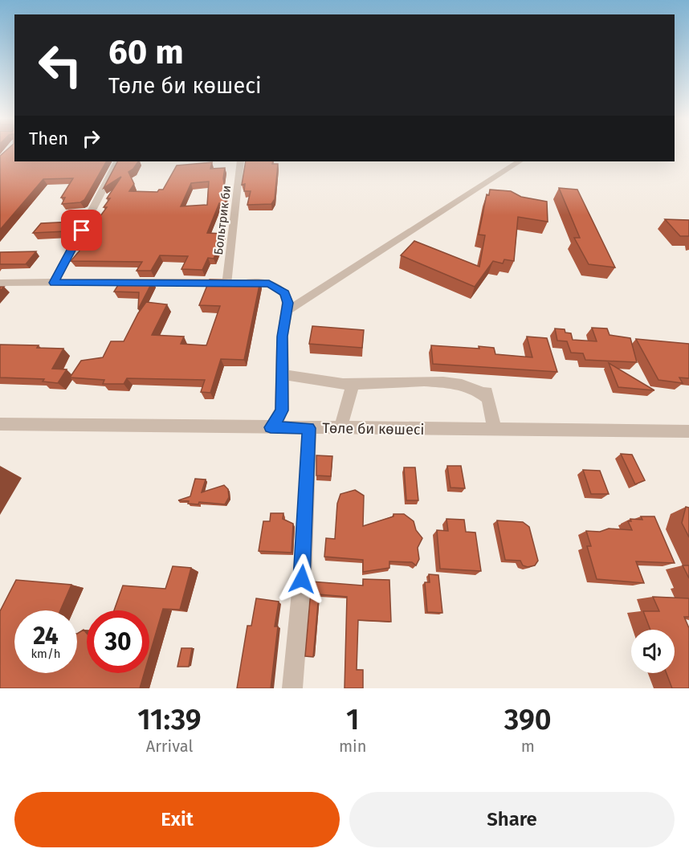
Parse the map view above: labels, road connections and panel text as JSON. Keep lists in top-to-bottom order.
{
  "streets": {
    "street": ["Больтрик би", "Төле би көшесі"]
  },
  "page": {
    "turn": ["60 m", "Төле би көшесі"],
    "then": "Then",
    "speed": "24 km/h",
    "limit": "30",
    "eta": [
      "11:39",
      "Arrival",
      "1",
      "min",
      "390",
      "m"
    ],
    "buttons": ["Exit", "Share"]
  }
}
